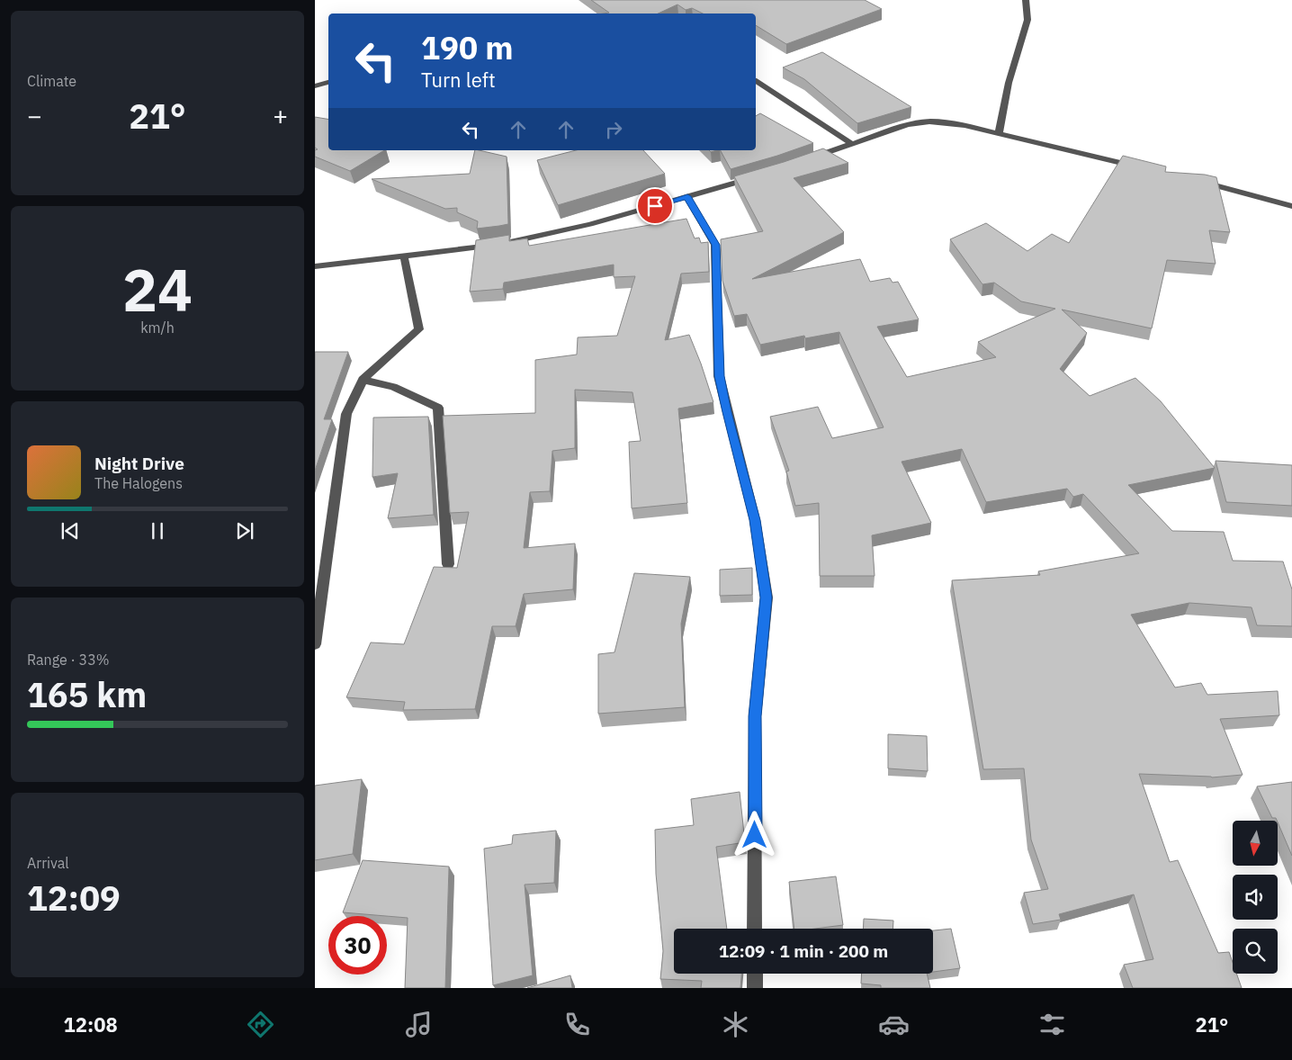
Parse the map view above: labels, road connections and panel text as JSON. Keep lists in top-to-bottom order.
{
  "north": "bottom",
  "page": {
    "tile": [
      "Climate",
      ["24", "km/h"],
      ["Range · 33%", "165 km"],
      ["Arrival", "12:09"]
    ],
    "turn": ["190 m", "Turn left"],
    "heat": ["−", "21°", "+"],
    "song": ["Night Drive", "The Halogens"],
    "limit": "30",
    "trip": "12:09 · 1 min · 200 m",
    "tabs": ["12:08", "21°"]
  }
}
